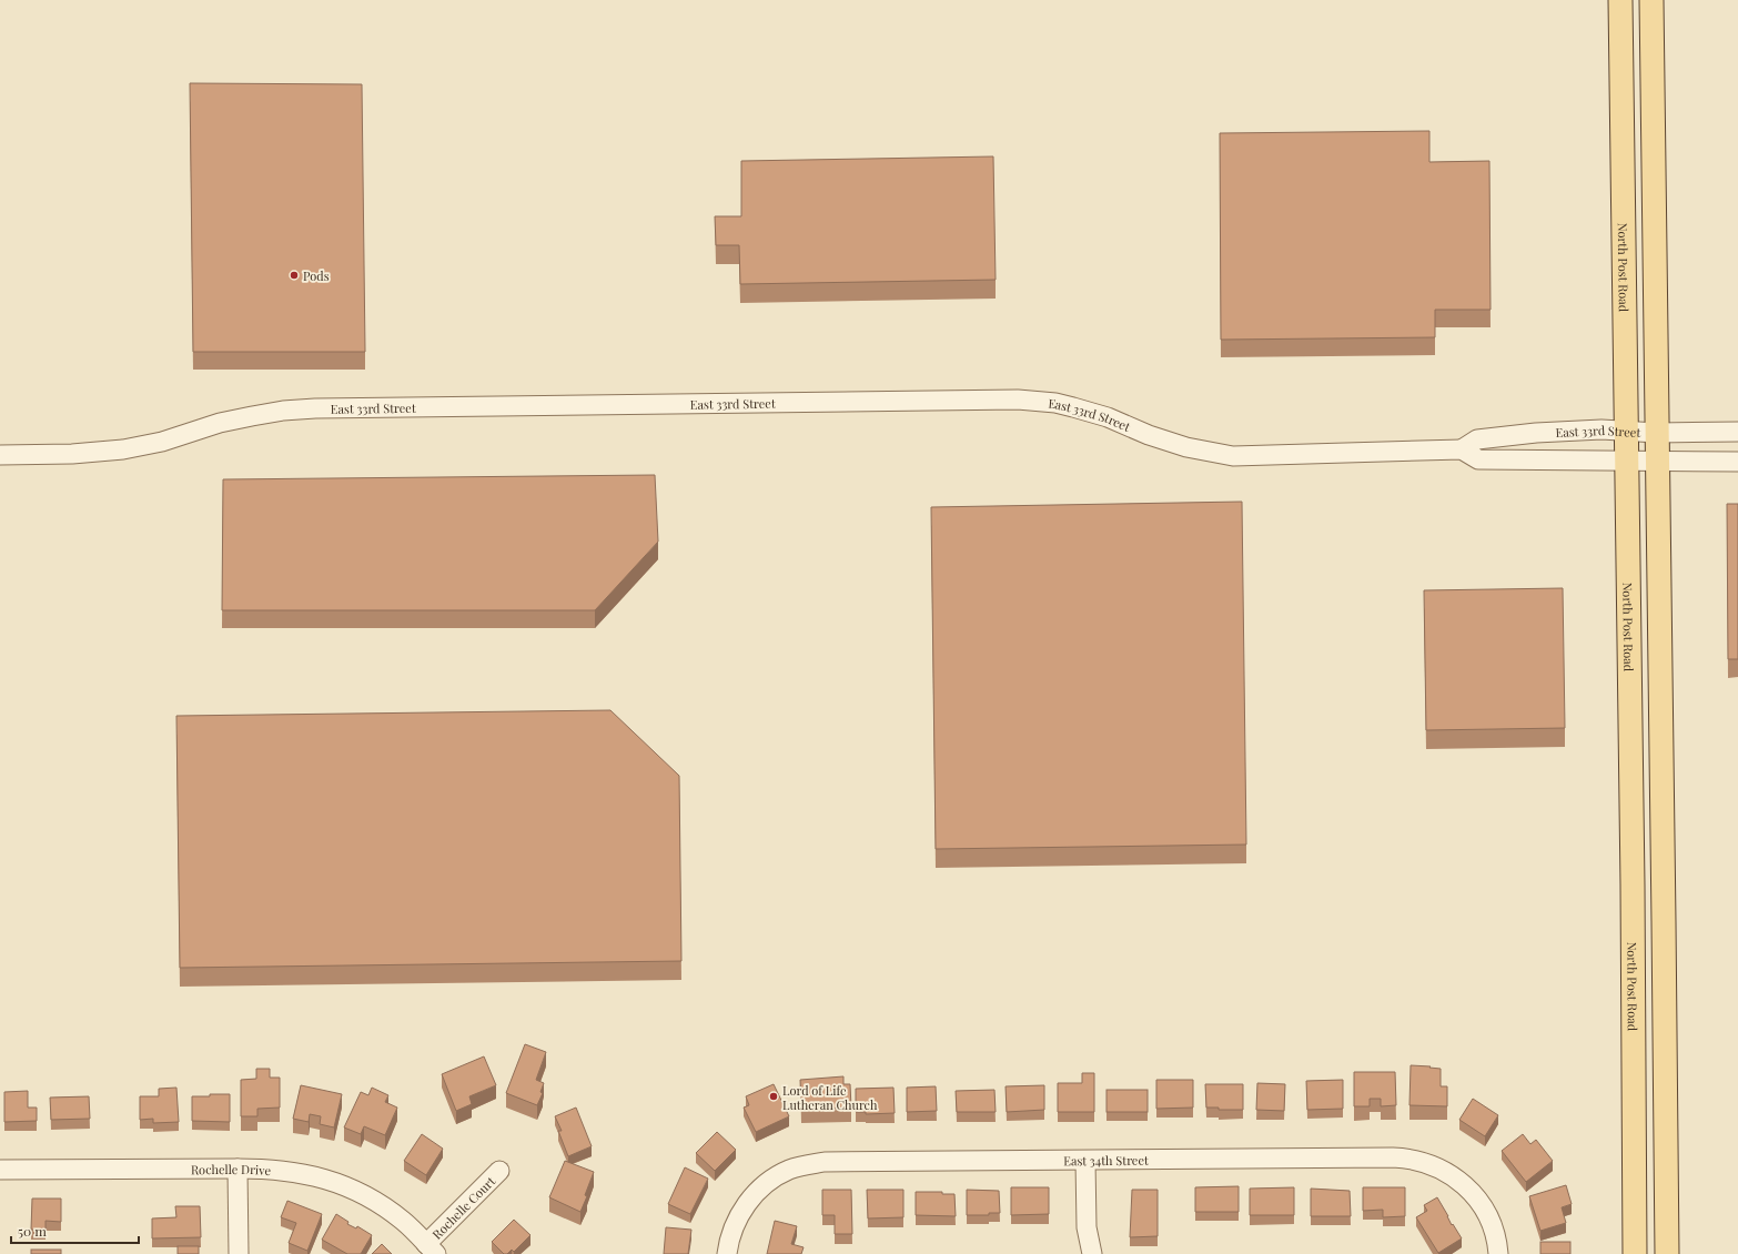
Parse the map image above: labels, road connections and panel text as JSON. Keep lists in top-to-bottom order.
{
  "streets": {
    "main road": ["North Post Road"],
    "street": [
      "East 33rd Street",
      "East 34th Street",
      "Rochelle Drive",
      "Rochelle Court"
    ]
  },
  "crossings": [
    ["North Post Road", "East 33rd Street"],
    ["Rochelle Drive", "Rochelle Court"]
  ],
  "places": ["Pods", "Lord of Life Lutheran Church"],
  "scale_bar": "50 m"
}
